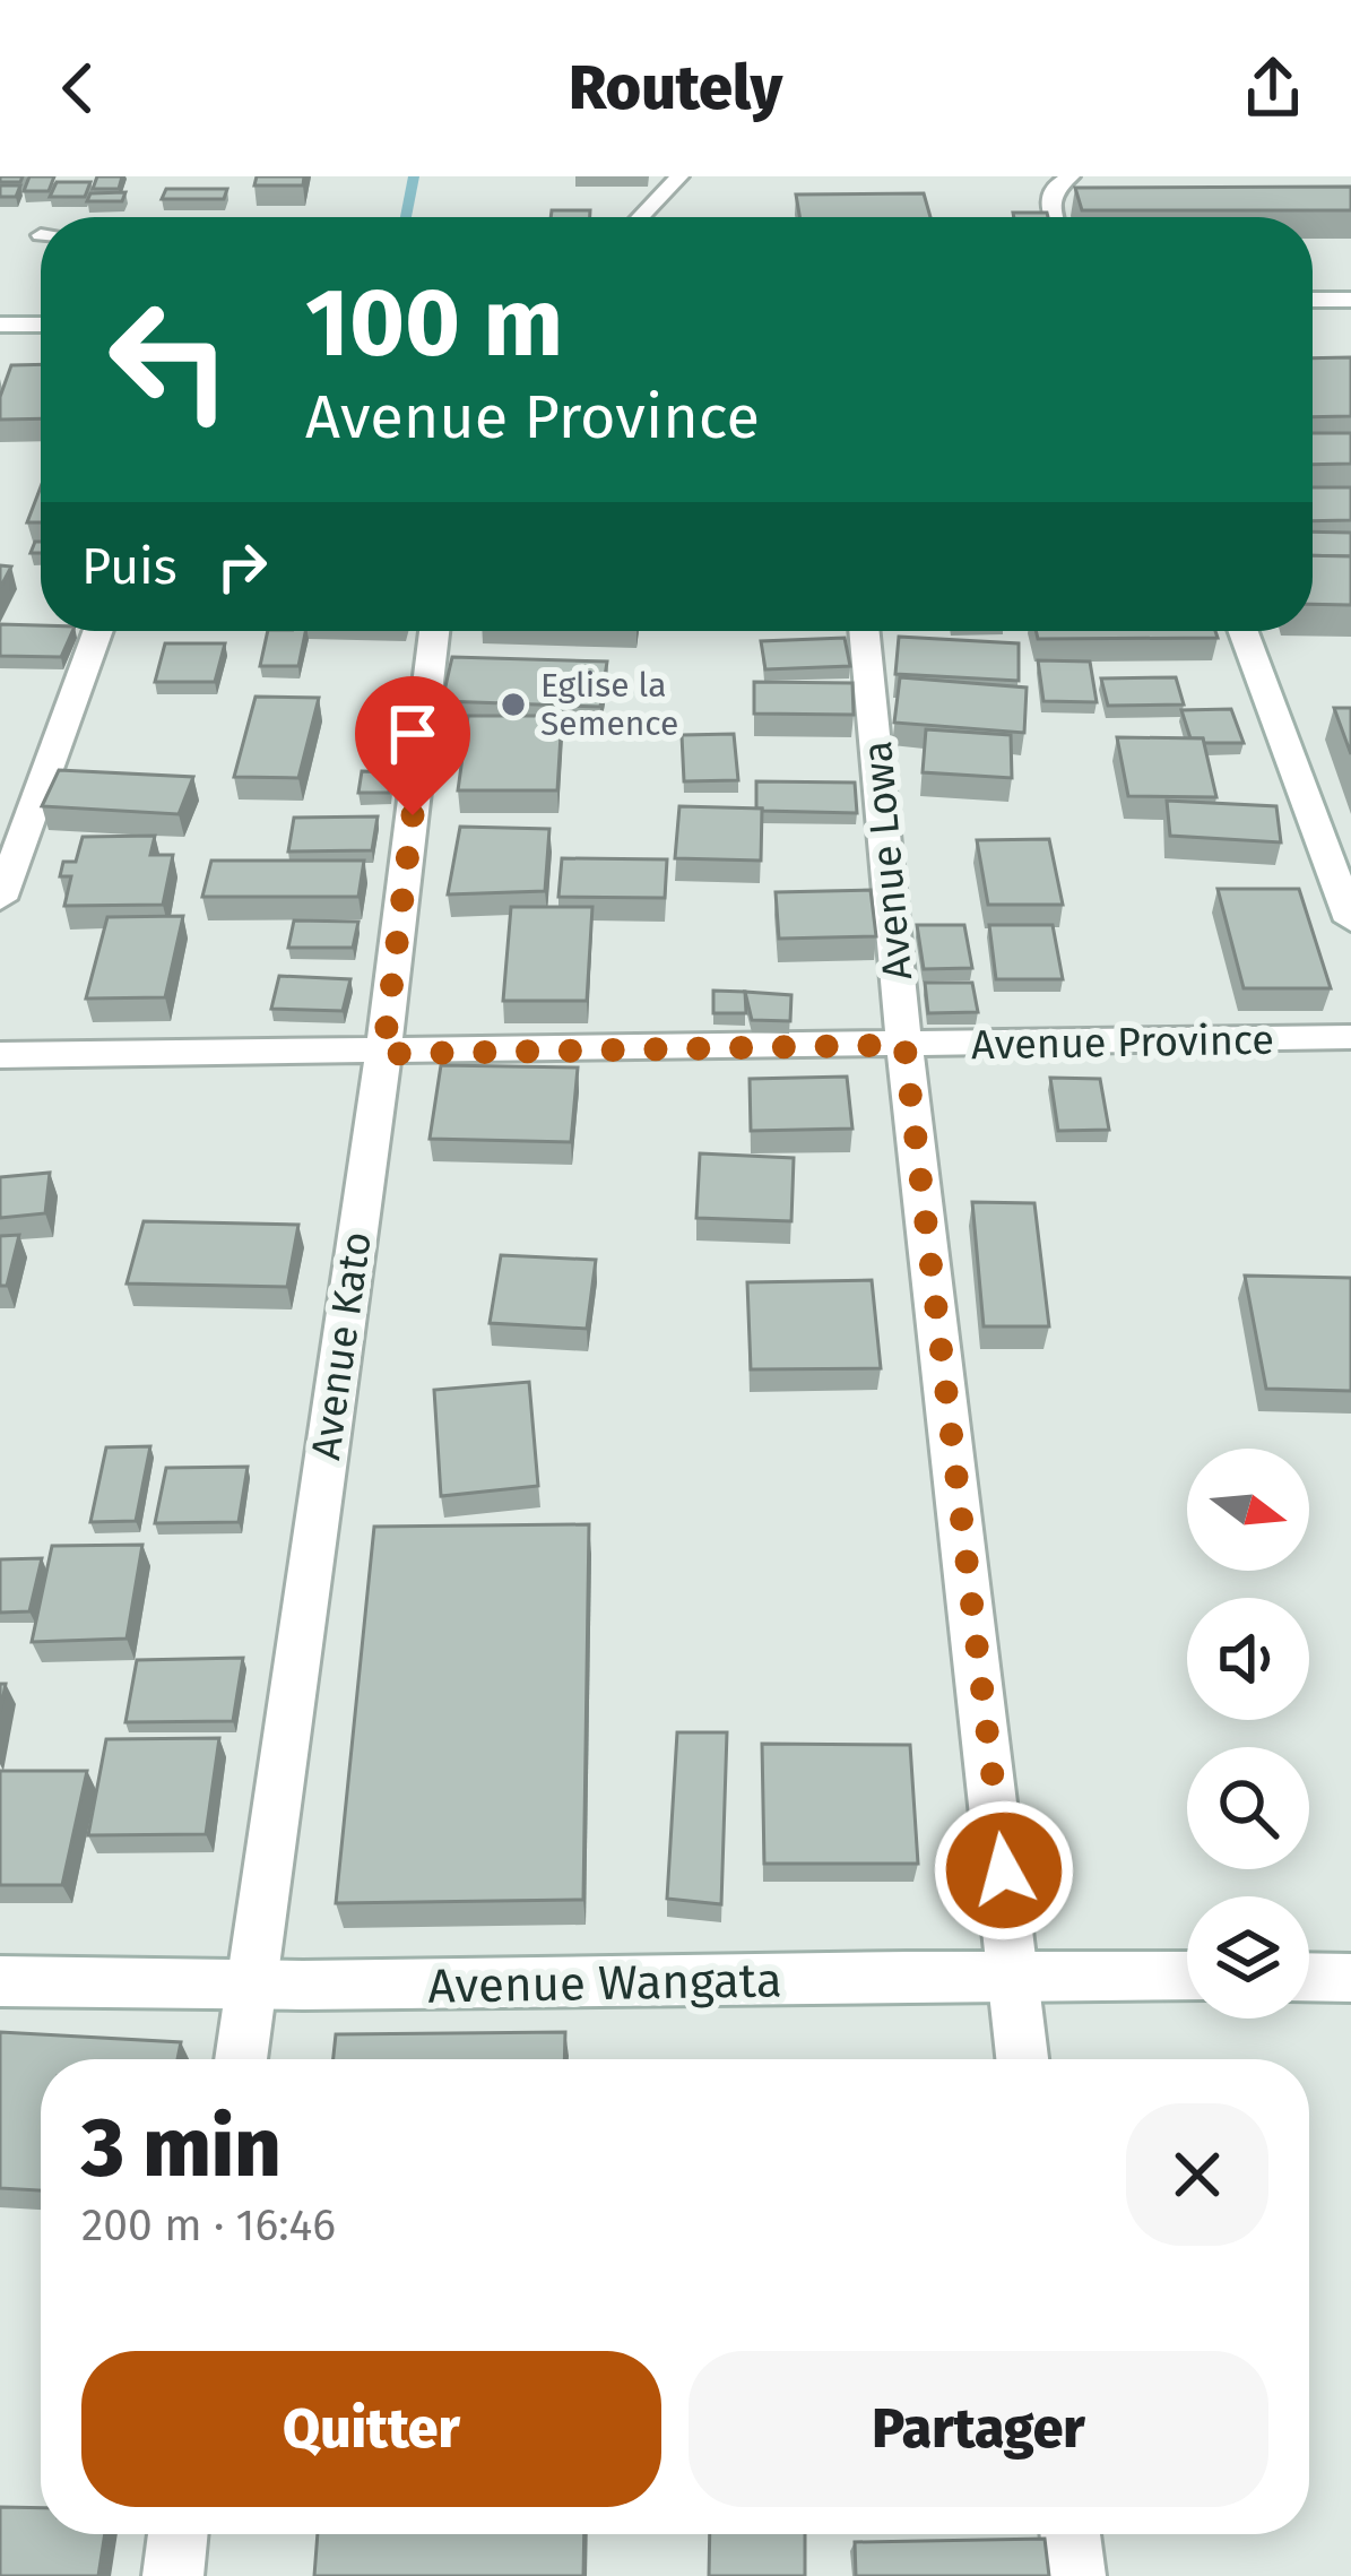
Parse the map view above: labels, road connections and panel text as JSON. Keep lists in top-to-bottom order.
{
  "streets": {
    "street": [
      "Avenue Lowa",
      "Avenue Province",
      "Avenue Kato",
      "Avenue Wangata"
    ]
  },
  "crossings": [
    ["Avenue Lowa", "Avenue Province"],
    ["Avenue Lowa", "Avenue Wangata"],
    ["Avenue Province", "Avenue Kato"],
    ["Avenue Kato", "Avenue Wangata"]
  ],
  "places": ["Eglise la Semence"],
  "north": "right",
  "page": {
    "header": "Routely",
    "turn": ["100 m", "Avenue Province"],
    "then": "Puis",
    "heading": ["3 min", "200 m · 16:46"],
    "buttons": ["Quitter", "Partager"]
  }
}
